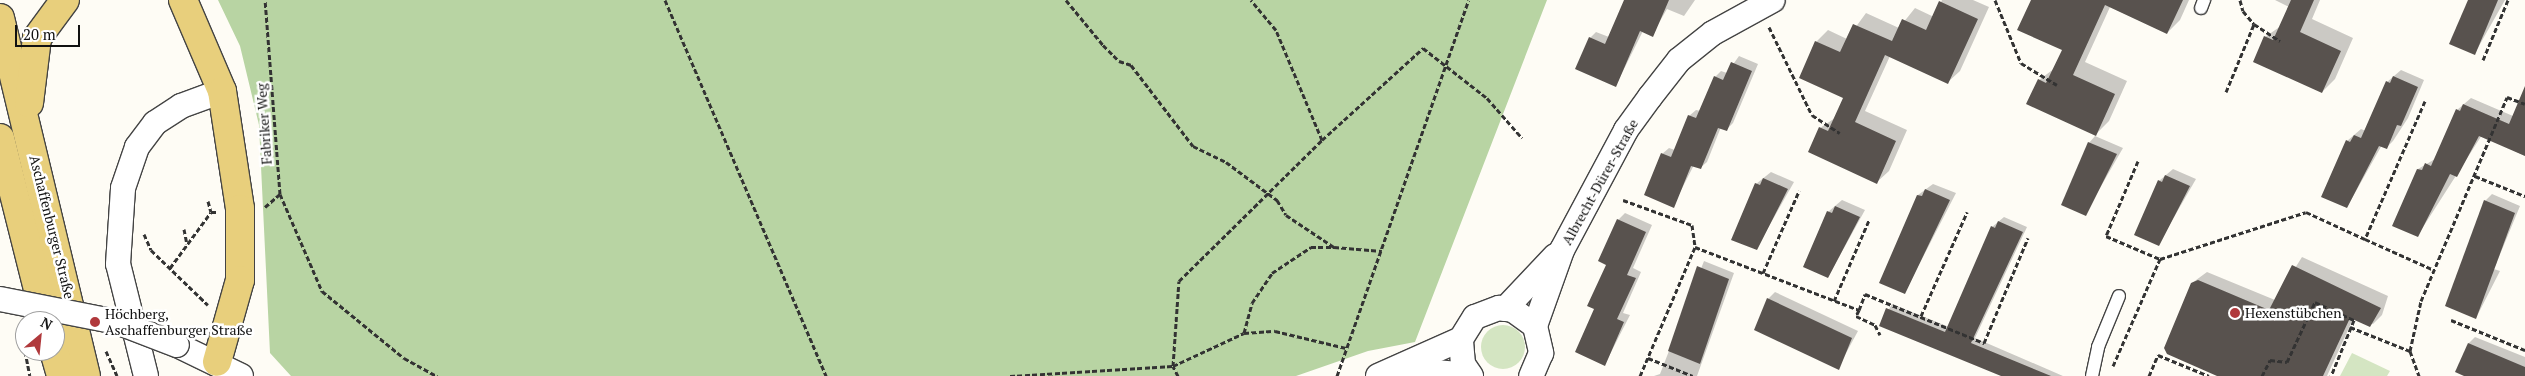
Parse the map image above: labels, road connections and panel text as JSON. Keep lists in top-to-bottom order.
{
  "streets": {
    "main road": ["Aschaffenburger Straße"],
    "street": ["Albrecht-Dürer-Straße"],
    "path": ["Fabriker Weg"]
  },
  "places": ["Hexenstübchen", "Höchberg, Aschaffenburger Straße"],
  "scale_bar": "20 m",
  "north": "top right"
}
